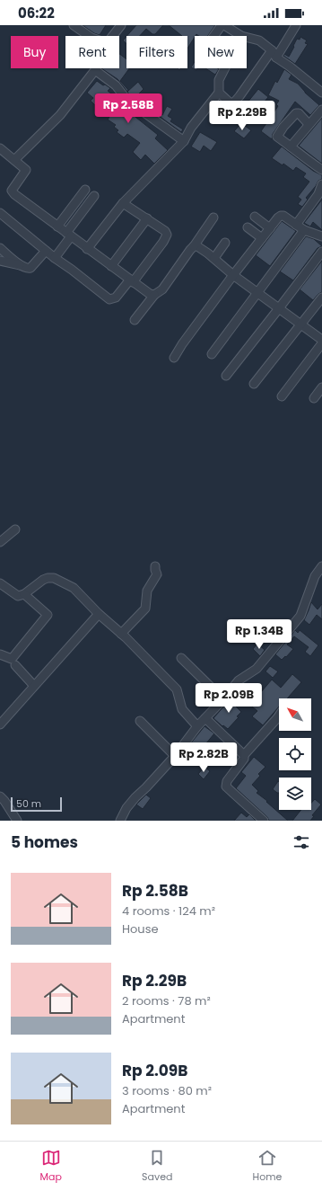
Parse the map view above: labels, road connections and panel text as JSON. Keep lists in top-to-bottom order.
{
  "scale_bar": "50 m",
  "north": "top left",
  "page": {
    "status": "06:22",
    "chip": [
      "Buy",
      "Rent",
      "Filters",
      "New"
    ],
    "price": [
      "Rp 2.58B",
      "Rp 2.29B",
      "Rp 1.34B",
      "Rp 2.09B",
      "Rp 2.82B"
    ],
    "scale": "50 m",
    "heading": "5 homes",
    "list": [
      {
        "name": "Rp 2.58B",
        "note": "4 rooms · 124 m² · House"
      },
      {
        "name": "Rp 2.29B",
        "note": "2 rooms · 78 m² · Apartment"
      },
      {
        "name": "Rp 2.09B",
        "note": "3 rooms · 80 m² · Apartment"
      }
    ],
    "tabs": ["Map", "Saved", "Home"]
  }
}
